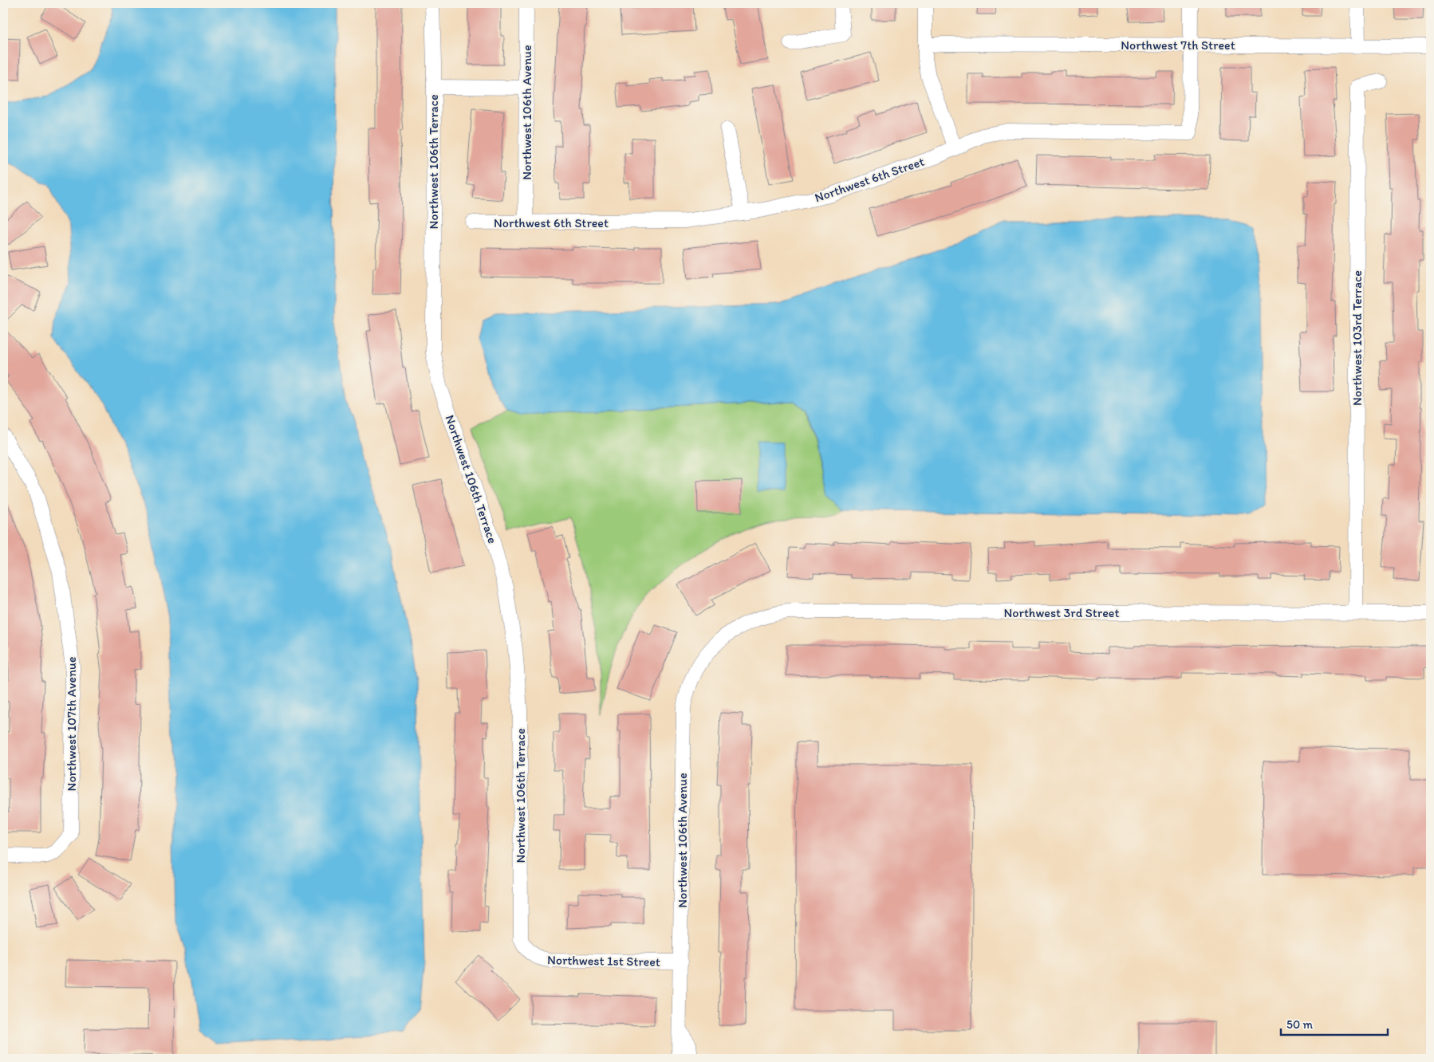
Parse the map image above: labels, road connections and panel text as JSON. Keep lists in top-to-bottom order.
{
  "streets": {
    "street": [
      "Northwest 7th Street",
      "Northwest 106th Avenue",
      "Northwest 106th Terrace",
      "Northwest 6th Street",
      "Northwest 103rd Terrace",
      "Northwest 3rd Street",
      "Northwest 107th Avenue",
      "Northwest 1st Street"
    ]
  },
  "crossings": [
    ["Northwest 7th Street", "Northwest 6th Street"],
    ["Northwest 106th Avenue", "Northwest 6th Street"],
    ["Northwest 106th Avenue", "Northwest 3rd Street"],
    ["Northwest 106th Avenue", "Northwest 1st Street"],
    ["Northwest 106th Terrace", "Northwest 1st Street"],
    ["Northwest 103rd Terrace", "Northwest 3rd Street"]
  ],
  "scale_bar": "50 m"
}
